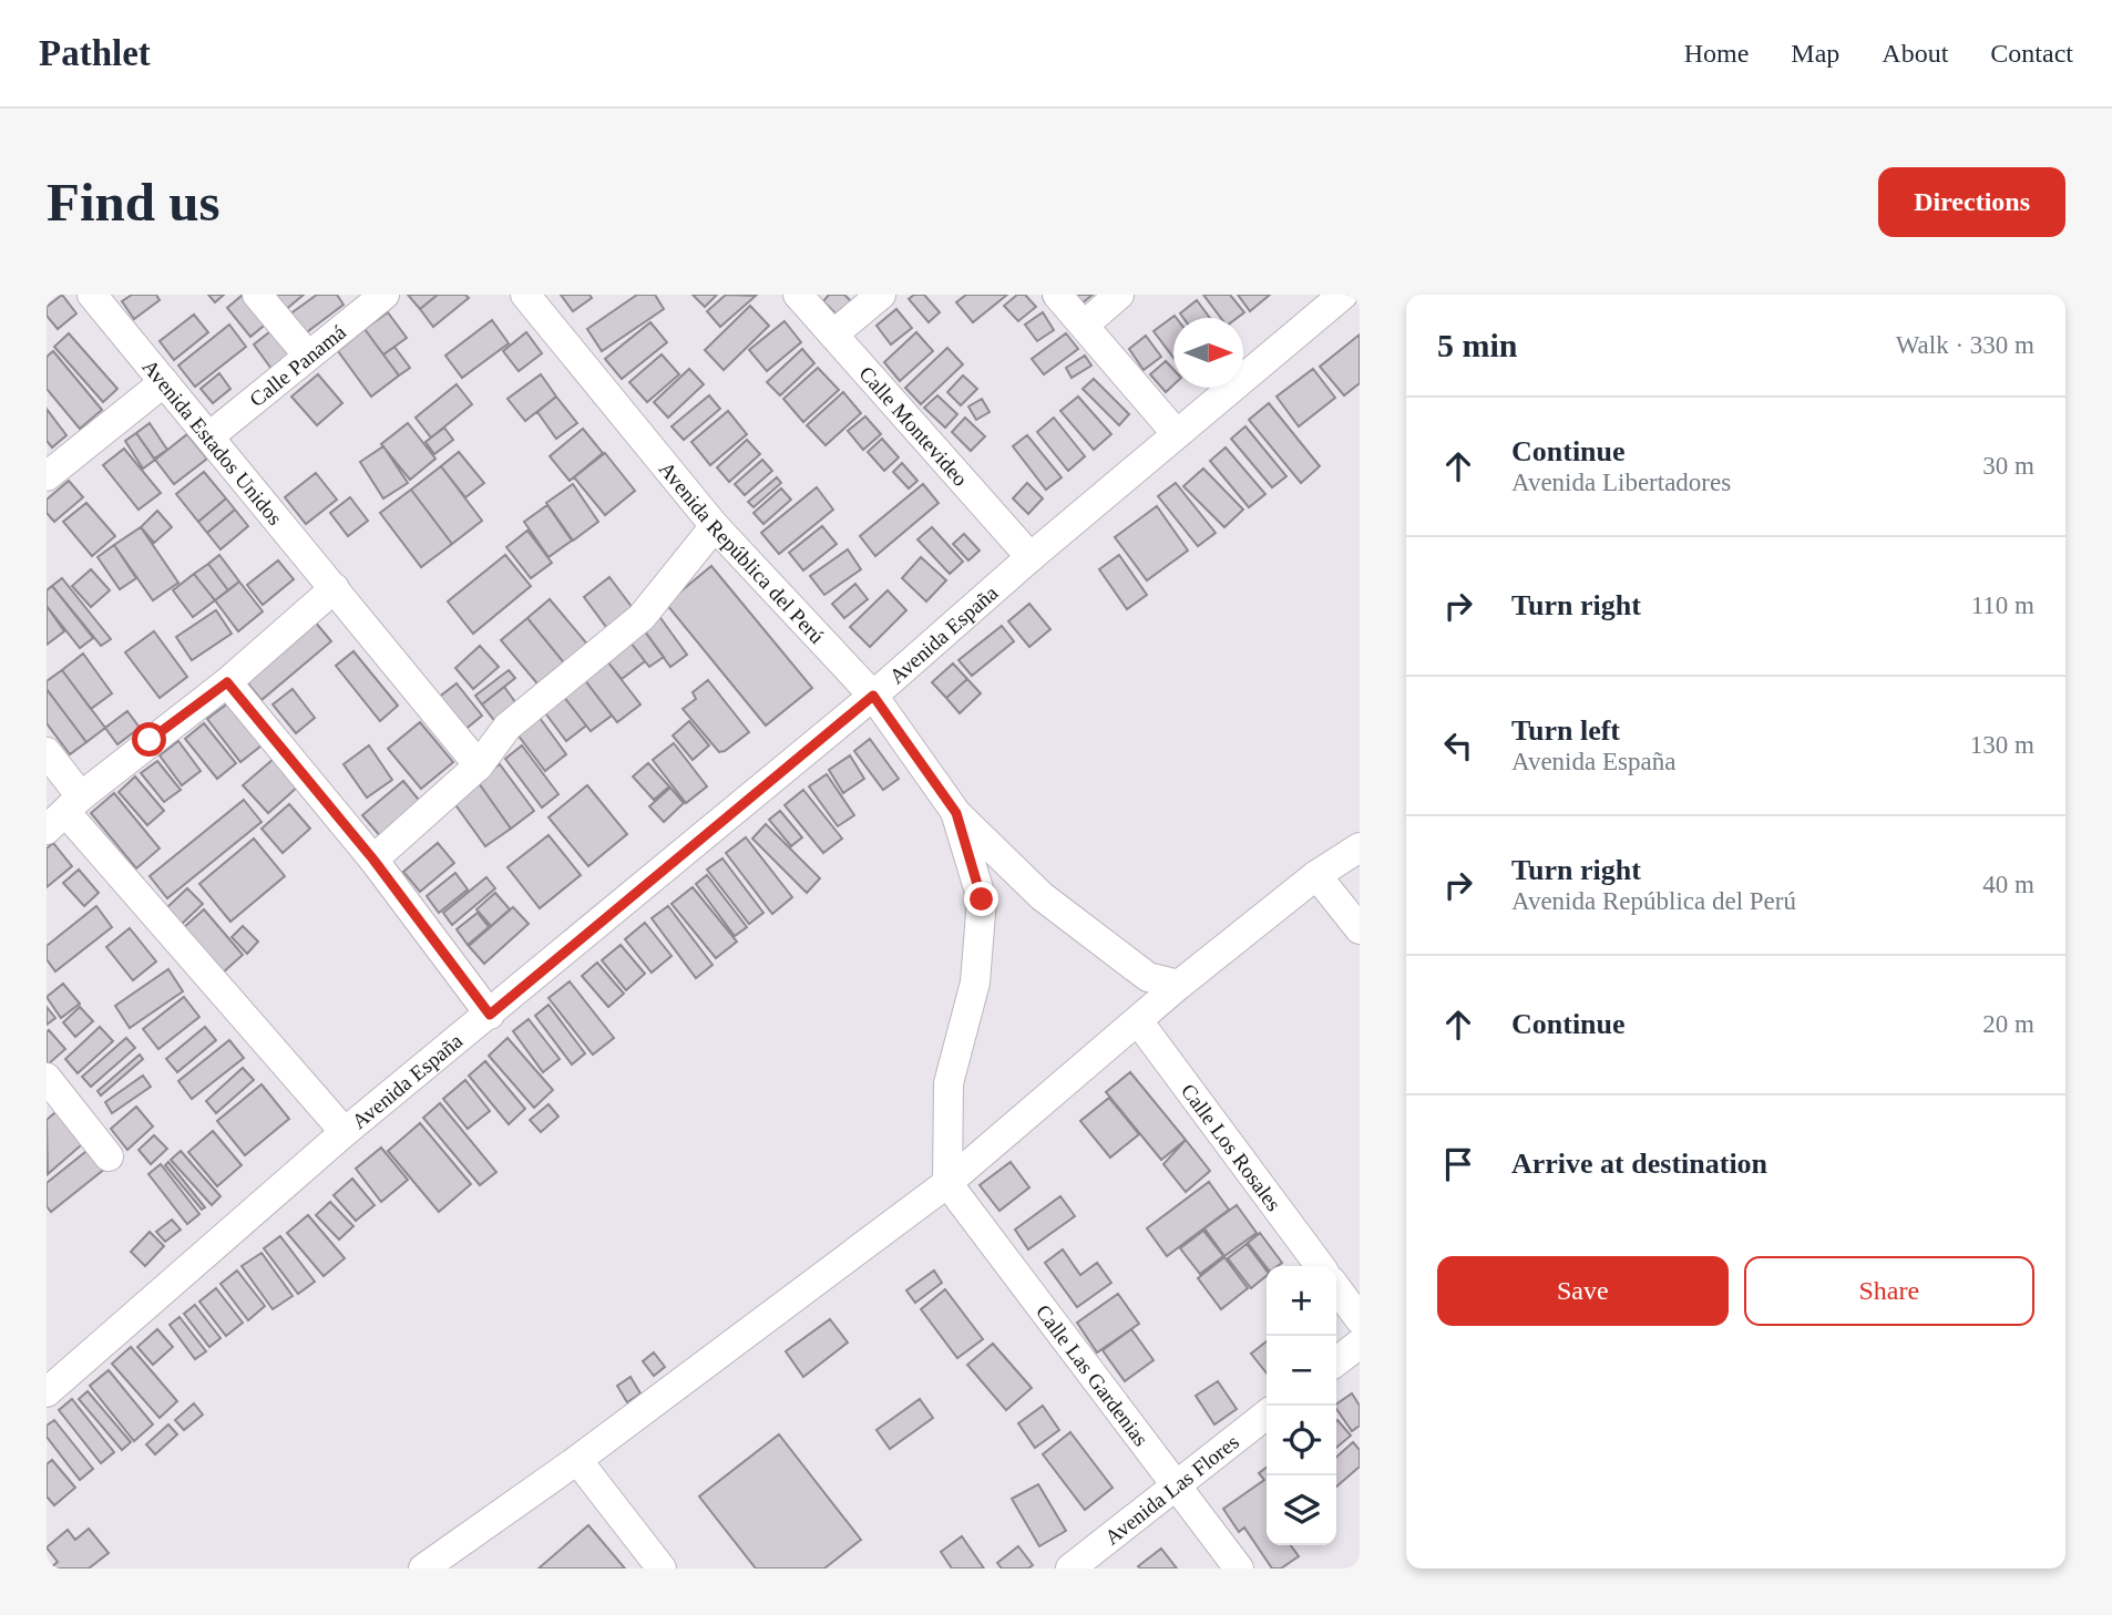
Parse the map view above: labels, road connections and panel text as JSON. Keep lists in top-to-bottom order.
{
  "streets": {
    "street": [
      "Calle Panamá",
      "Calle Montevideo",
      "Avenida Estados Unidos",
      "Avenida República del Perú",
      "Avenida España",
      "Calle Los Rosales",
      "Calle Las Gardenias",
      "Avenida Las Flores"
    ]
  },
  "crossings": [
    ["Calle Panamá", "Avenida Estados Unidos"],
    ["Calle Montevideo", "Avenida España"],
    ["Avenida República del Perú", "Avenida España"],
    ["Calle Las Gardenias", "Avenida Las Flores"]
  ],
  "north": "right",
  "page": {
    "header": "Pathlet",
    "nav": [
      "Home",
      "Map",
      "About",
      "Contact"
    ],
    "buttons": [
      "Directions",
      ["Save", "Share"]
    ],
    "title": "Find us",
    "heading": ["5 min", "Walk · 330 m"],
    "list": [
      ["Continue", "Avenida Libertadores", "30 m"],
      ["Turn right", "110 m"],
      ["Turn left", "Avenida España", "130 m"],
      ["Turn right", "Avenida República del Perú", "40 m"],
      ["Continue", "20 m"],
      "Arrive at destination"
    ],
    "map_buttons": ["+", "−"]
  }
}
